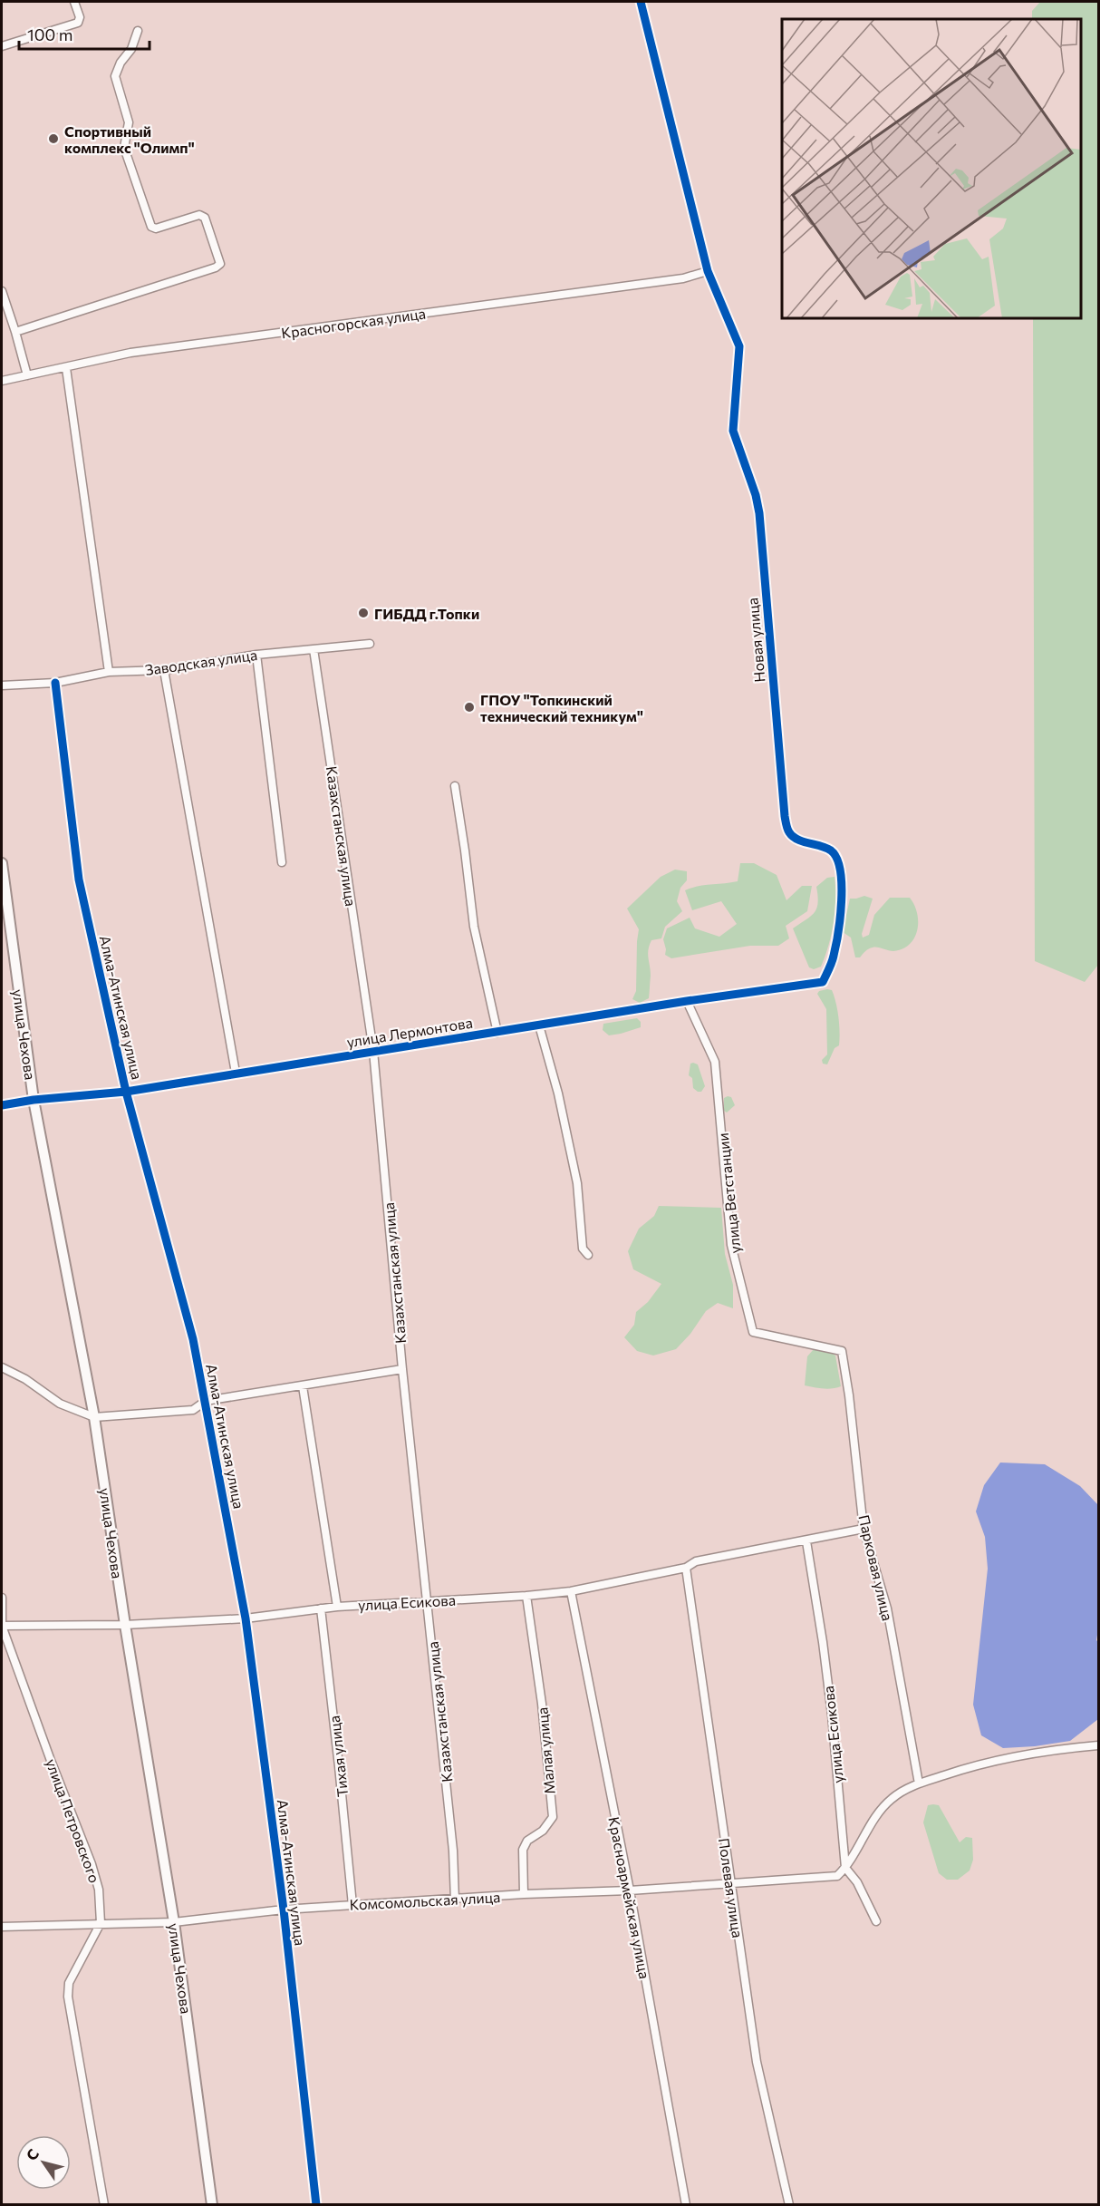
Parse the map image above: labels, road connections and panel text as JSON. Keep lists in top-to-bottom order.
{
  "streets": {
    "street": [
      "Красногорская улица",
      "Новая улица",
      "Заводская улица",
      "Казахстанская улица",
      "Алма-Атинская улица",
      "улица Лермонтова",
      "улица Чехова",
      "улица Ветстанции",
      "Парковая улица",
      "улица Есикова",
      "Малая улица",
      "Тихая улица",
      "улица Петровского",
      "Полевая улица",
      "Красноармейская улица",
      "Комсомольская улица"
    ]
  },
  "crossings": [
    ["Красногорская улица", "Новая улица"],
    ["Новая улица", "улица Лермонтова"],
    ["Заводская улица", "Казахстанская улица"],
    ["Заводская улица", "Алма-Атинская улица"],
    ["Казахстанская улица", "улица Лермонтова"],
    ["Казахстанская улица", "улица Есикова"],
    ["Казахстанская улица", "Комсомольская улица"],
    ["Алма-Атинская улица", "улица Лермонтова"],
    ["Алма-Атинская улица", "улица Есикова"],
    ["Алма-Атинская улица", "Комсомольская улица"],
    ["улица Лермонтова", "улица Чехова"],
    ["улица Лермонтова", "улица Ветстанции"],
    ["улица Чехова", "улица Есикова"],
    ["улица Чехова", "Комсомольская улица"],
    ["улица Ветстанции", "Парковая улица"],
    ["Парковая улица", "улица Есикова"],
    ["улица Есикова", "Малая улица"],
    ["улица Есикова", "Тихая улица"],
    ["улица Есикова", "улица Петровского"],
    ["улица Есикова", "Полевая улица"],
    ["улица Есикова", "Красноармейская улица"],
    ["улица Есикова", "Комсомольская улица"],
    ["Малая улица", "Комсомольская улица"],
    ["Тихая улица", "Комсомольская улица"],
    ["улица Петровского", "Комсомольская улица"],
    ["Полевая улица", "Комсомольская улица"],
    ["Красноармейская улица", "Комсомольская улица"]
  ],
  "places": ["Спортивный комплекс \"Олимп\"", "ГИБДД г.Топки", "ГПОУ \"Топкинский технический техникум\""],
  "scale_bar": "100 m",
  "north": "top left"
}
